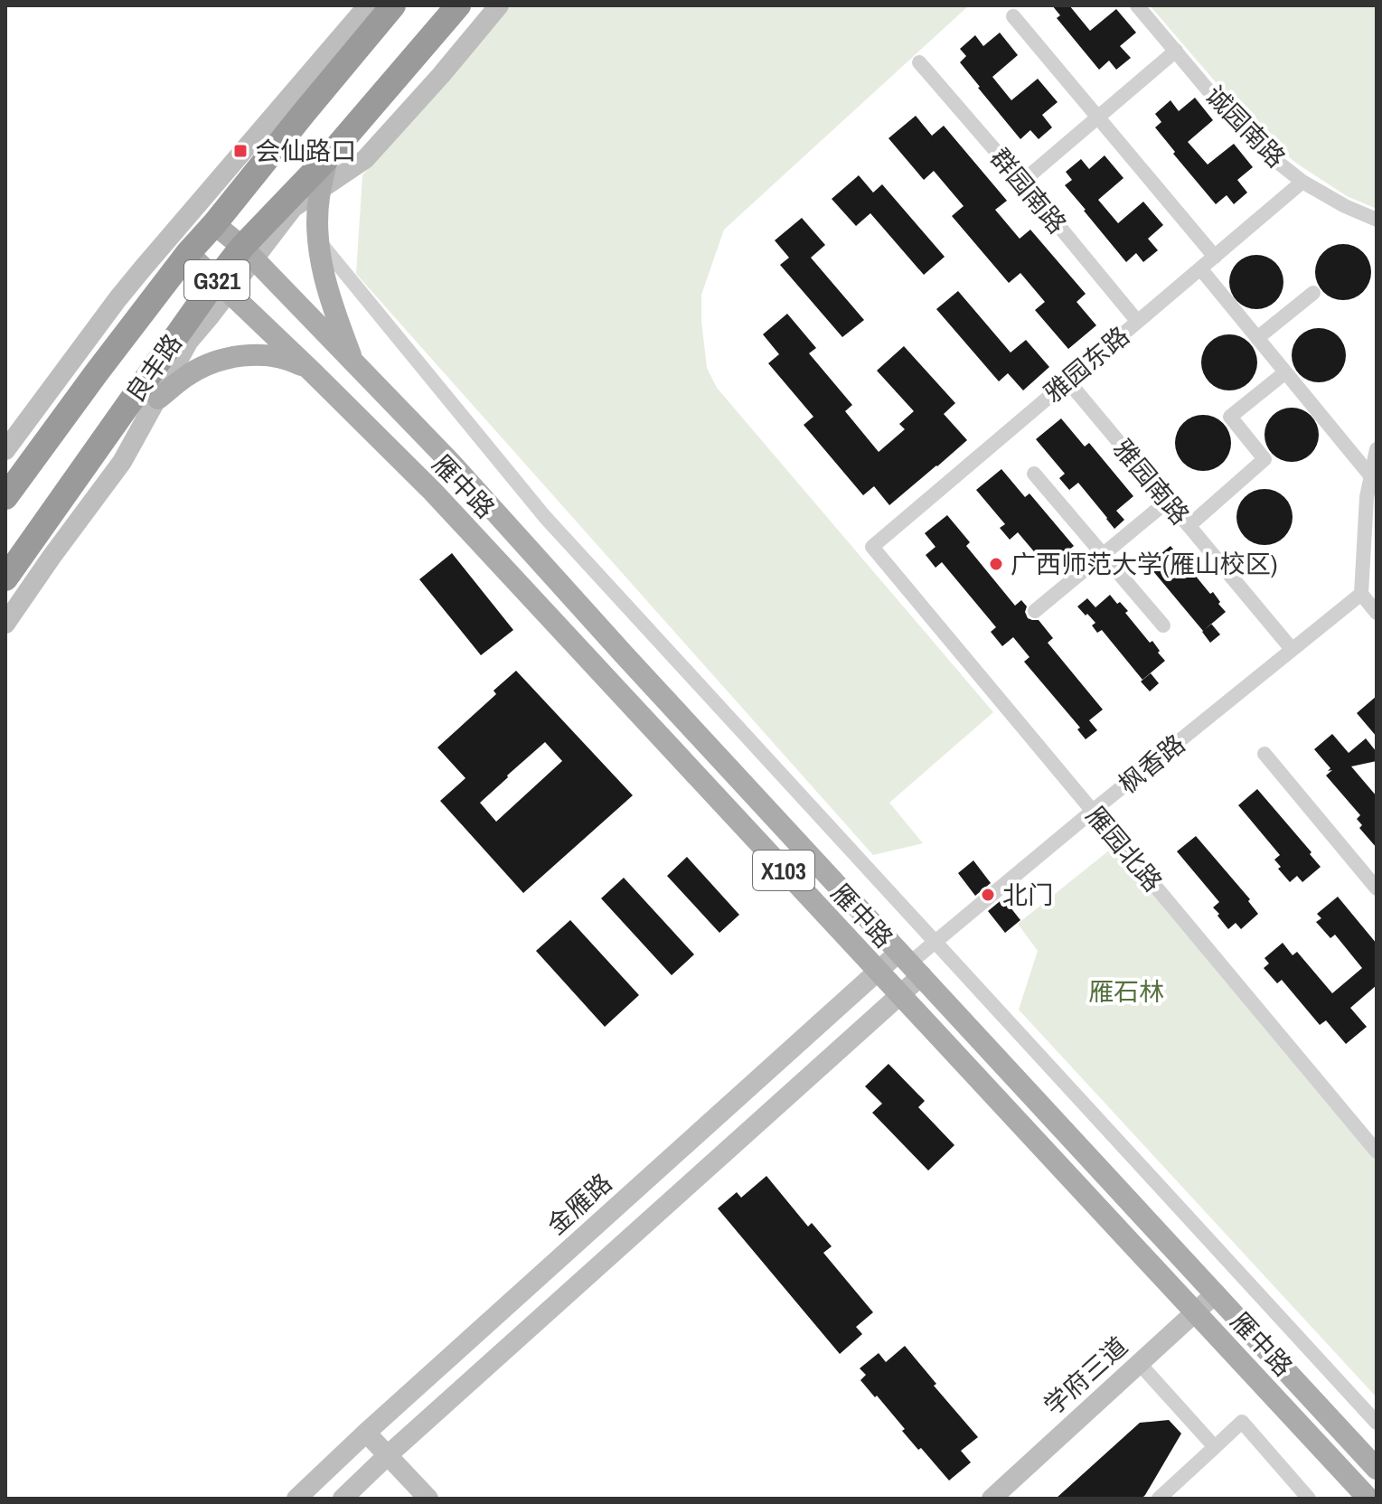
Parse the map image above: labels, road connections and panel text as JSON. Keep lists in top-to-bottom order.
{
  "streets": {
    "highway": ["G321", "良丰路"],
    "main road": ["雁中路", "X103"],
    "street": [
      "诚园南路",
      "群园南路",
      "雅园东路",
      "雅园南路",
      "枫香路",
      "雁园北路",
      "金雁路",
      "学府三道"
    ]
  },
  "crossings": [
    ["诚园南路", "雅园东路"],
    ["群园南路", "雅园东路"],
    ["雅园东路", "雅园南路"],
    ["雅园东路", "雁园北路"],
    ["良丰路", "雁中路"],
    ["雅园南路", "枫香路"],
    ["雁中路", "枫香路"],
    ["雁中路", "金雁路"],
    ["雁中路", "学府三道"],
    ["枫香路", "雁园北路"],
    ["枫香路", "金雁路"]
  ],
  "parks": ["雁石林"],
  "places": {
    "transit": ["会仙路口"],
    "other": ["广西师范大学(雁山校区)", "北门"]
  }
}
